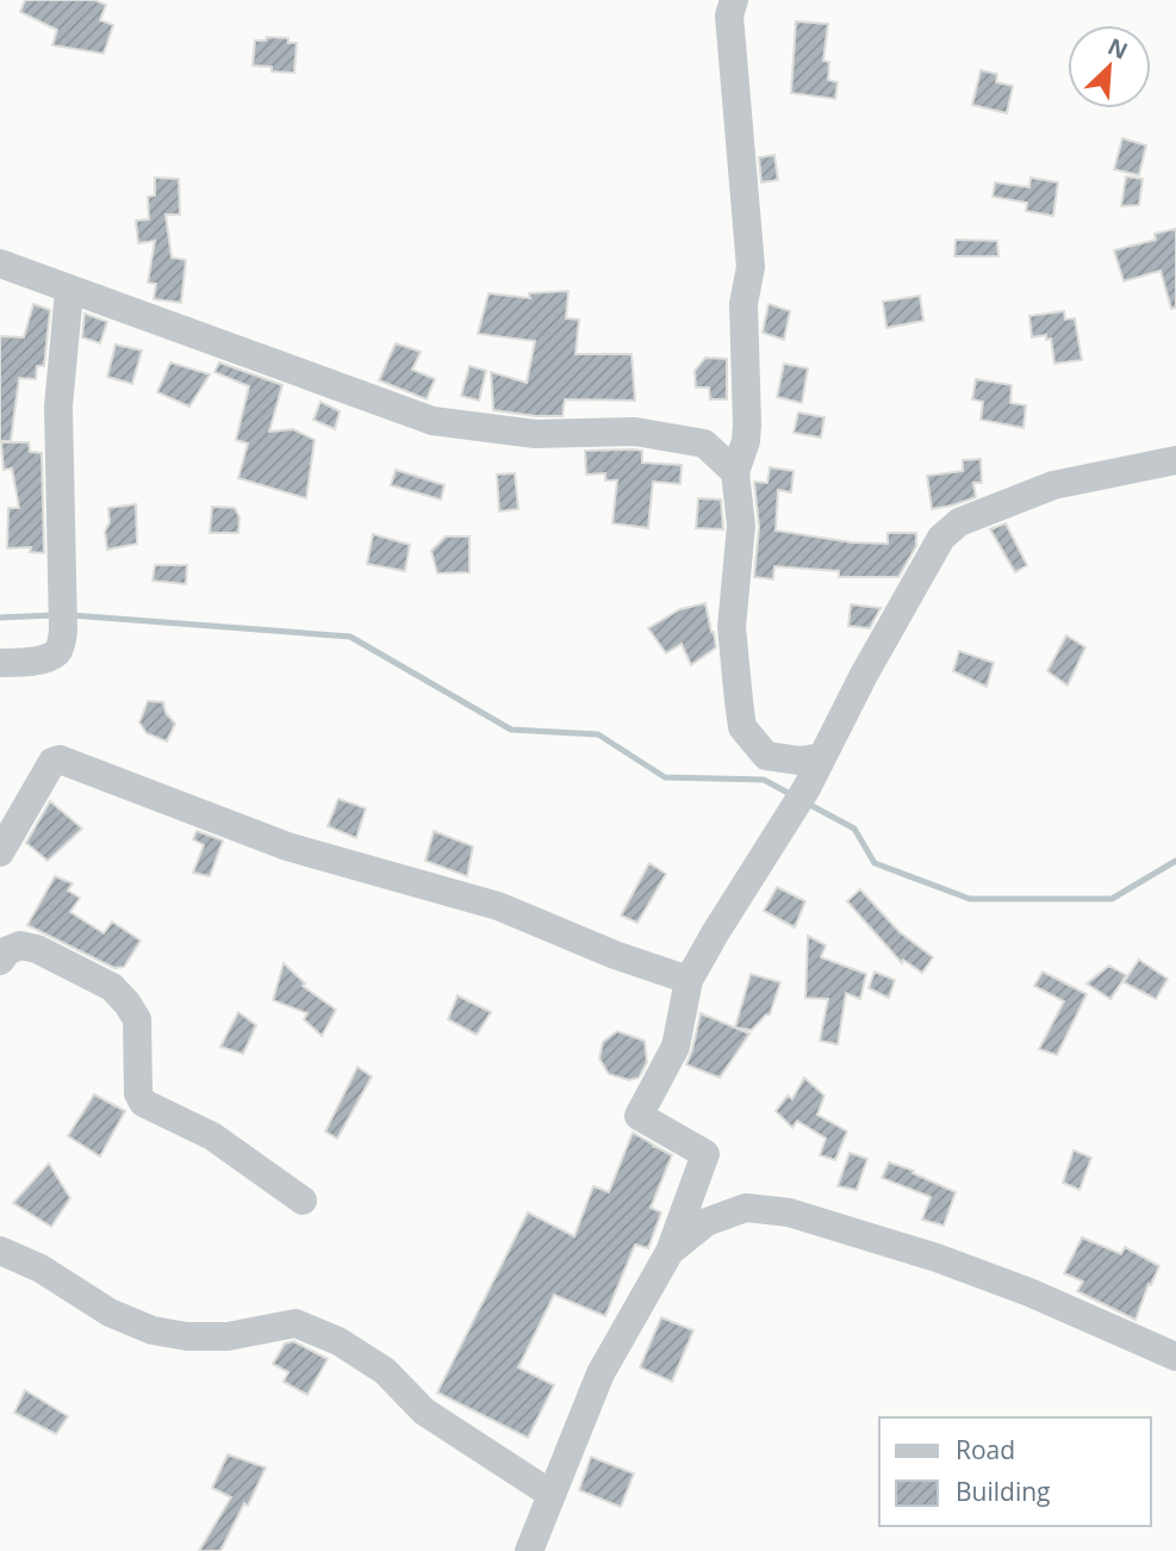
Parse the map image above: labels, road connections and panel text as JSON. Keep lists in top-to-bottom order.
{
  "legend": ["Road", "Building"],
  "north": "top right"
}
